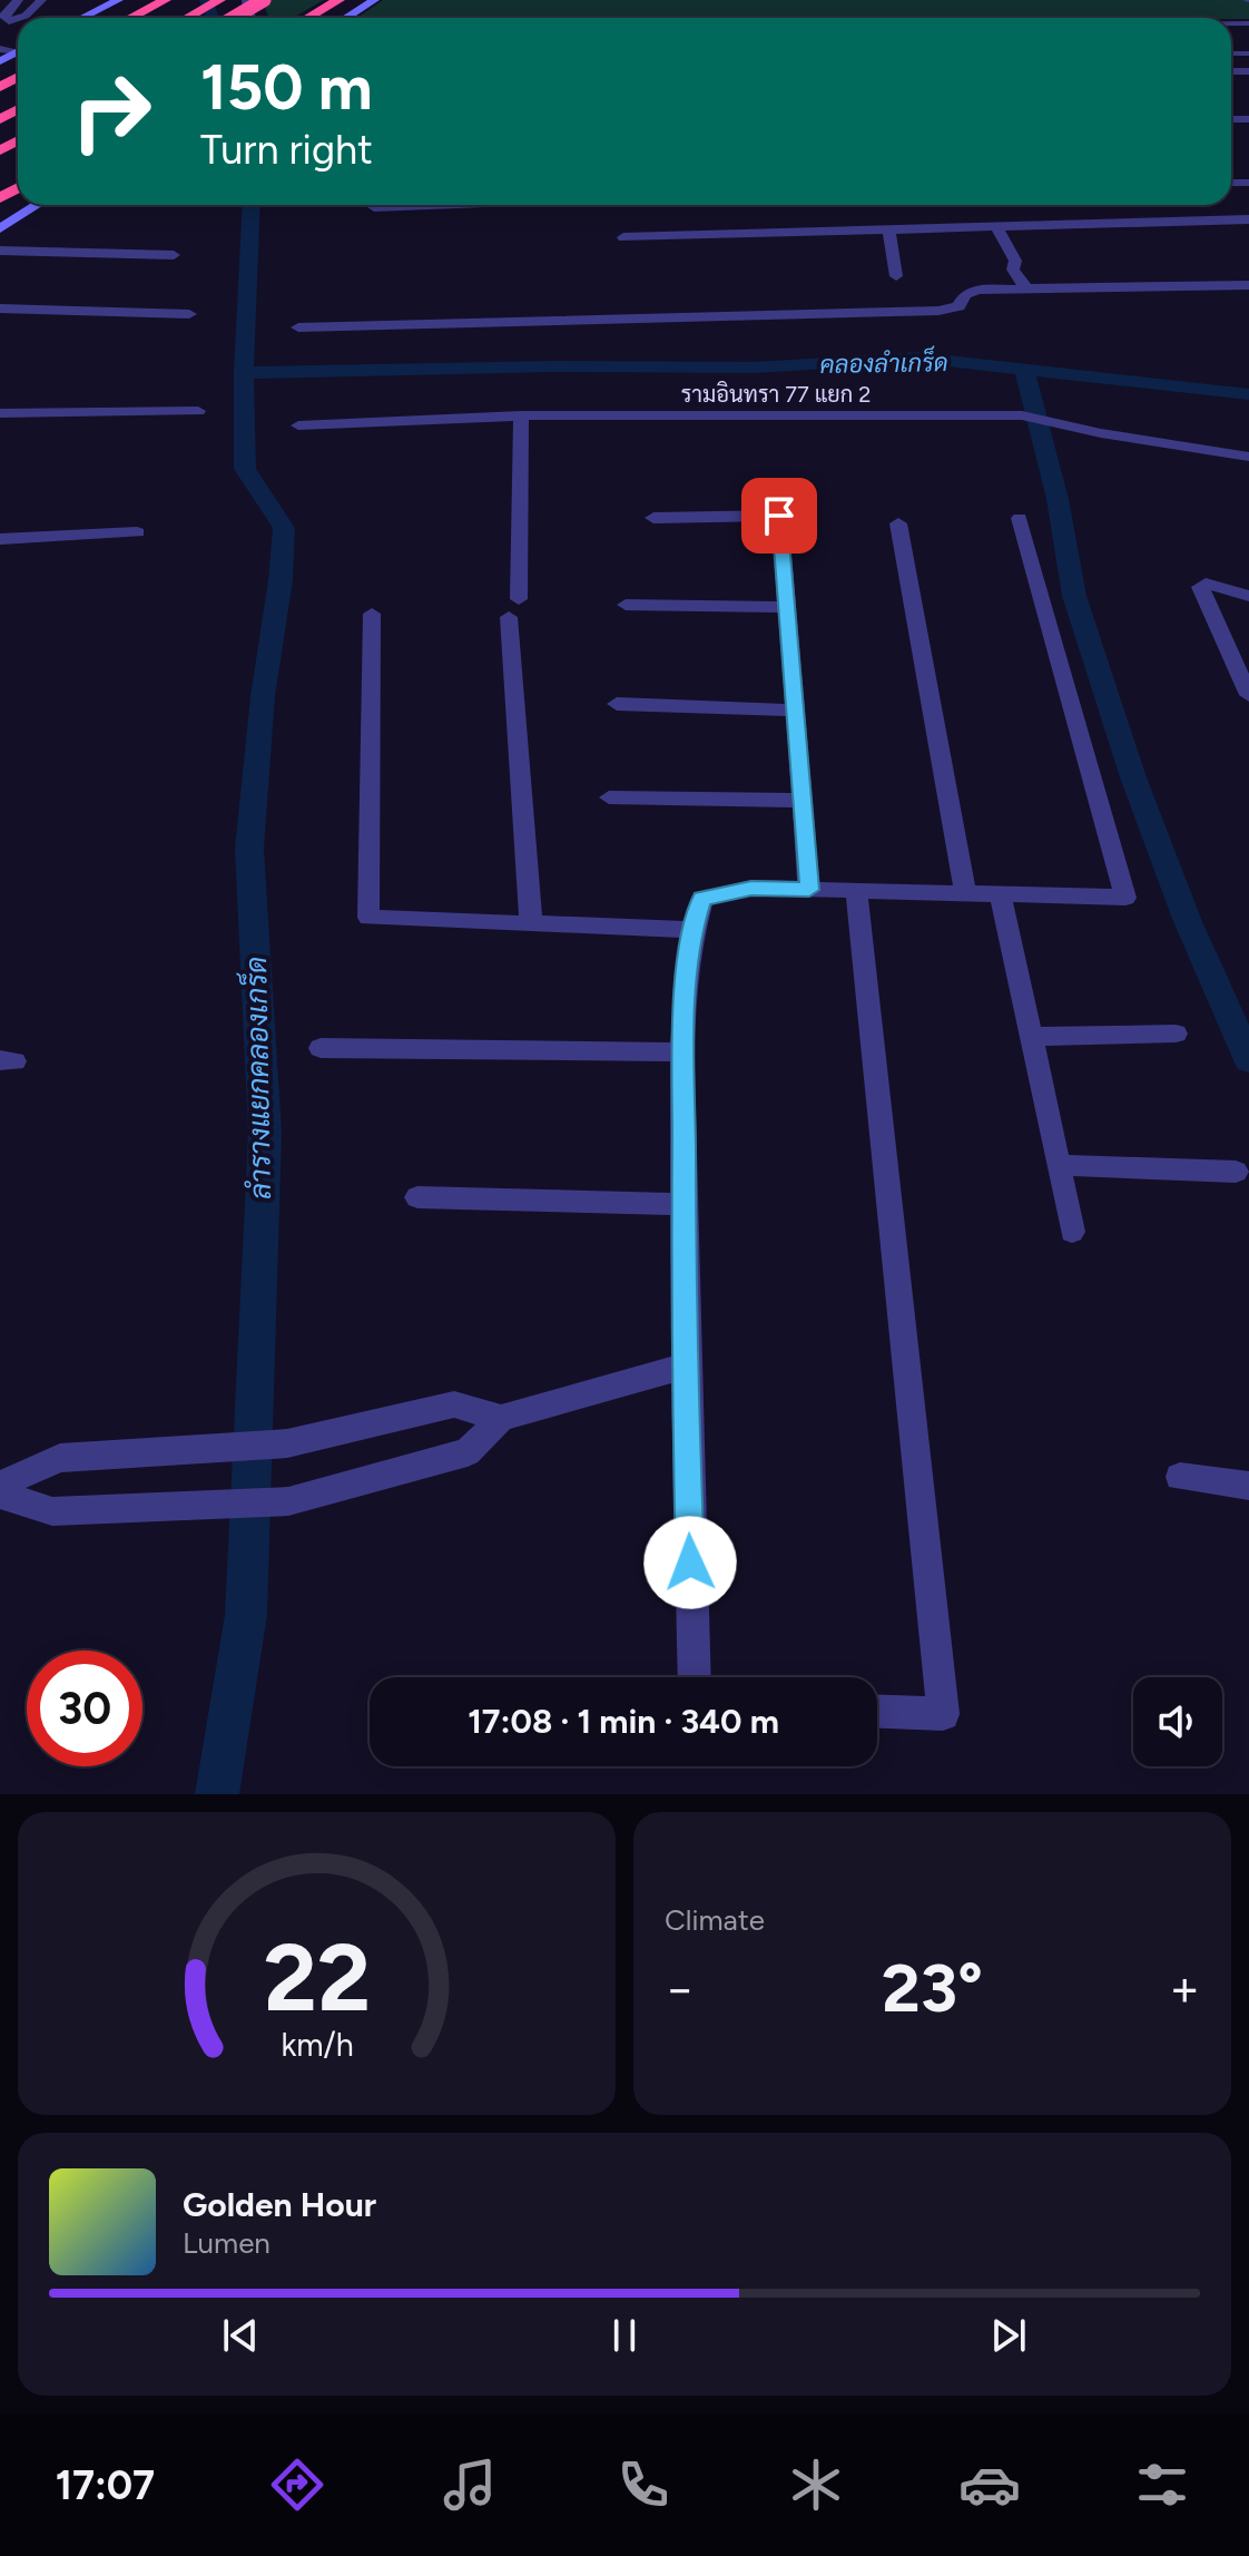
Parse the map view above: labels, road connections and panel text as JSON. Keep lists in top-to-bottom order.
{
  "streets": {
    "street": ["รามอินทรา 77 แยก 2"]
  },
  "water": ["คลองลำเกร็ด", "ลำรางแยกคลองเกร็ด"],
  "page": {
    "turn": ["150 m", "Turn right"],
    "limit": "30",
    "trip": "17:08 · 1 min · 340 m",
    "tile": "Climate",
    "heat": ["−", "23°", "+"],
    "song": ["Golden Hour", "Lumen"],
    "tabs": "17:07",
    "gauge": ["22", "km/h"]
  }
}
